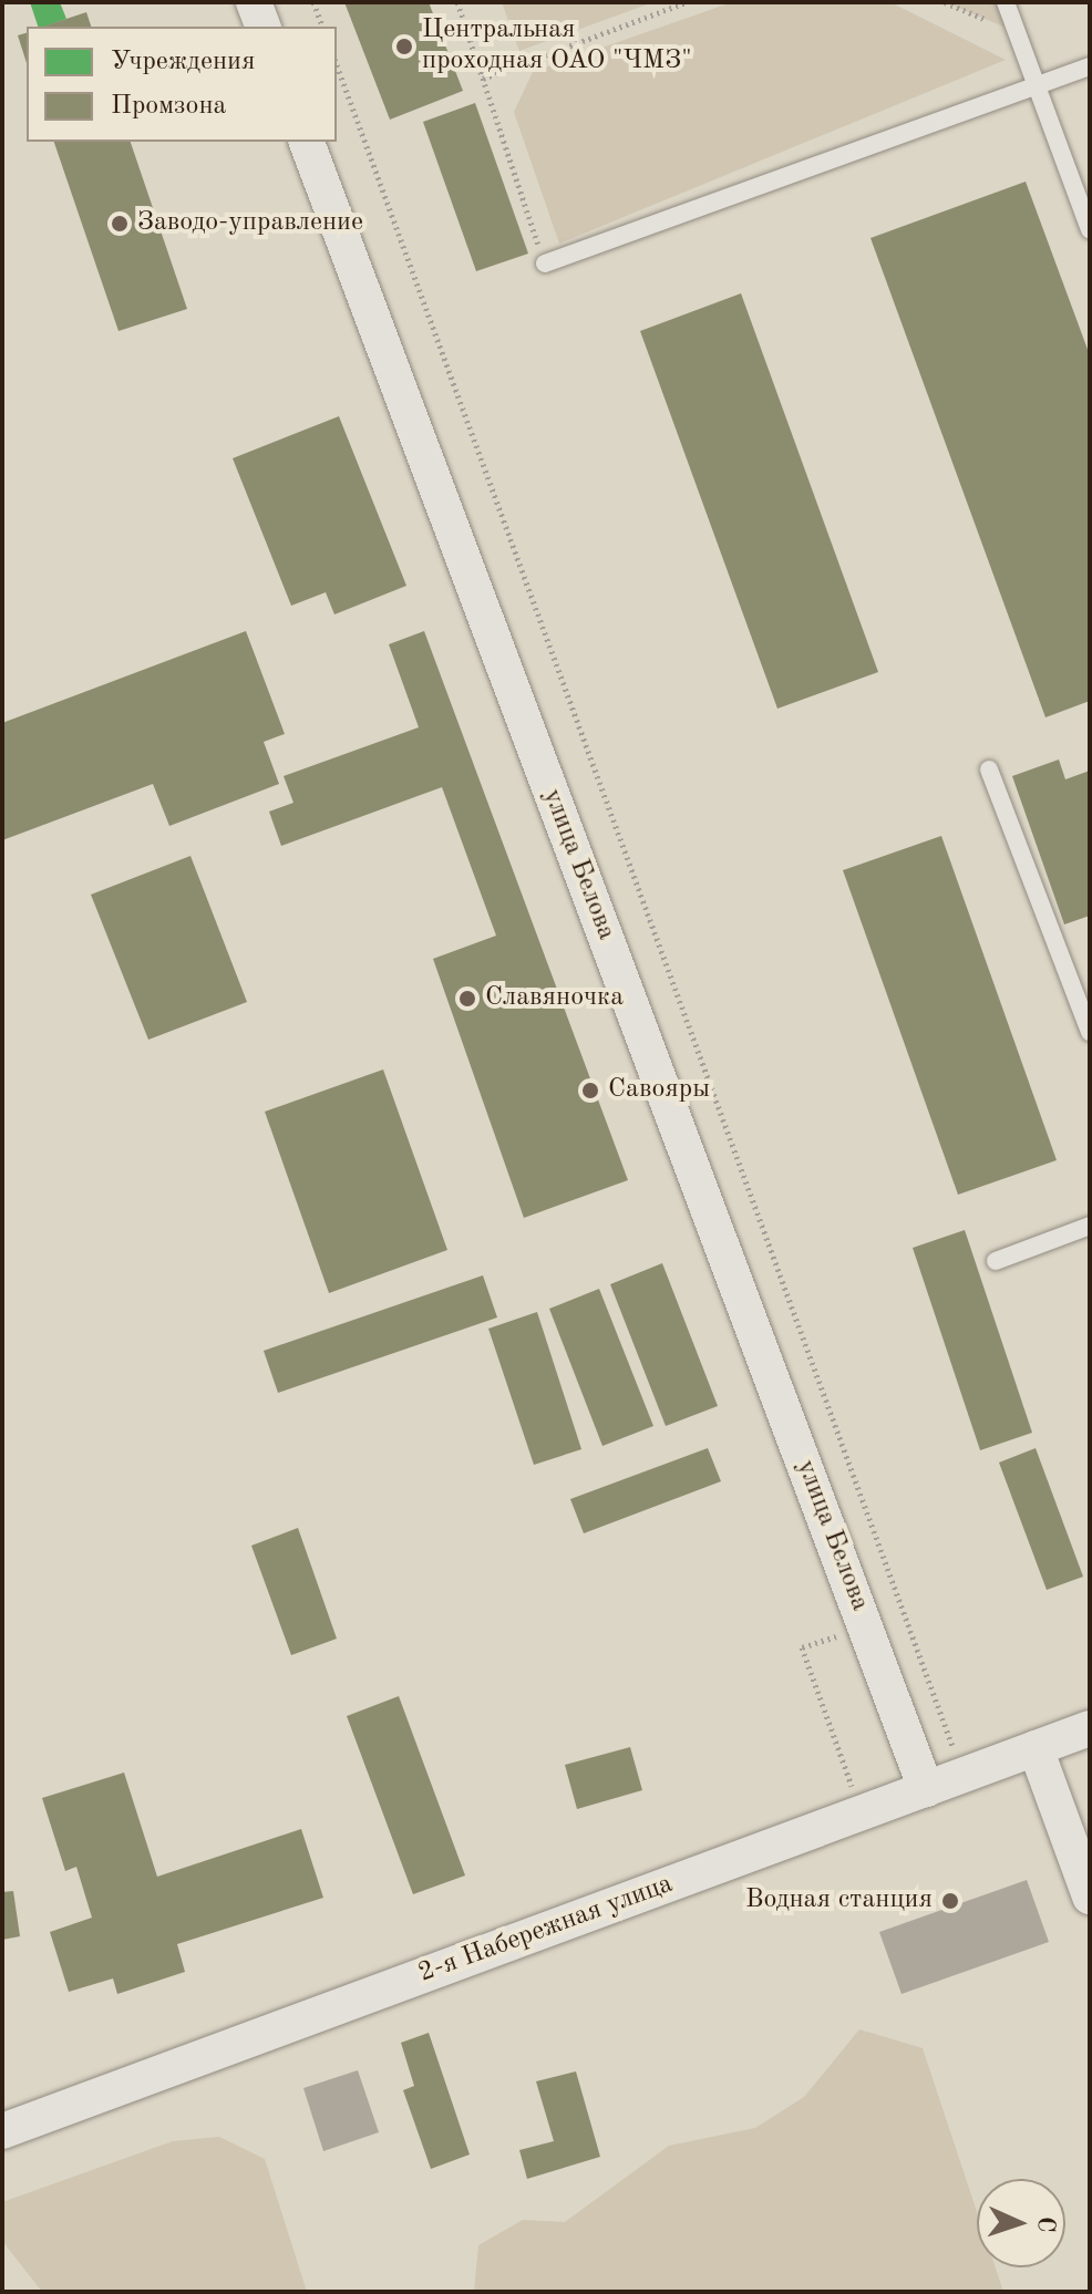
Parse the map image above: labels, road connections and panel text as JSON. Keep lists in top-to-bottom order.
{
  "streets": {
    "street": ["улица Белова", "2-я Набережная улица"]
  },
  "crossings": [
    ["улица Белова", "2-я Набережная улица"]
  ],
  "places": [
    "Центральная проходная ОАО \"ЧМЗ\"",
    "Заводо-управление",
    "Славяночка",
    "Савояры",
    "Водная станция"
  ],
  "legend": ["Учреждения", "Промзона"],
  "north": "right"
}
